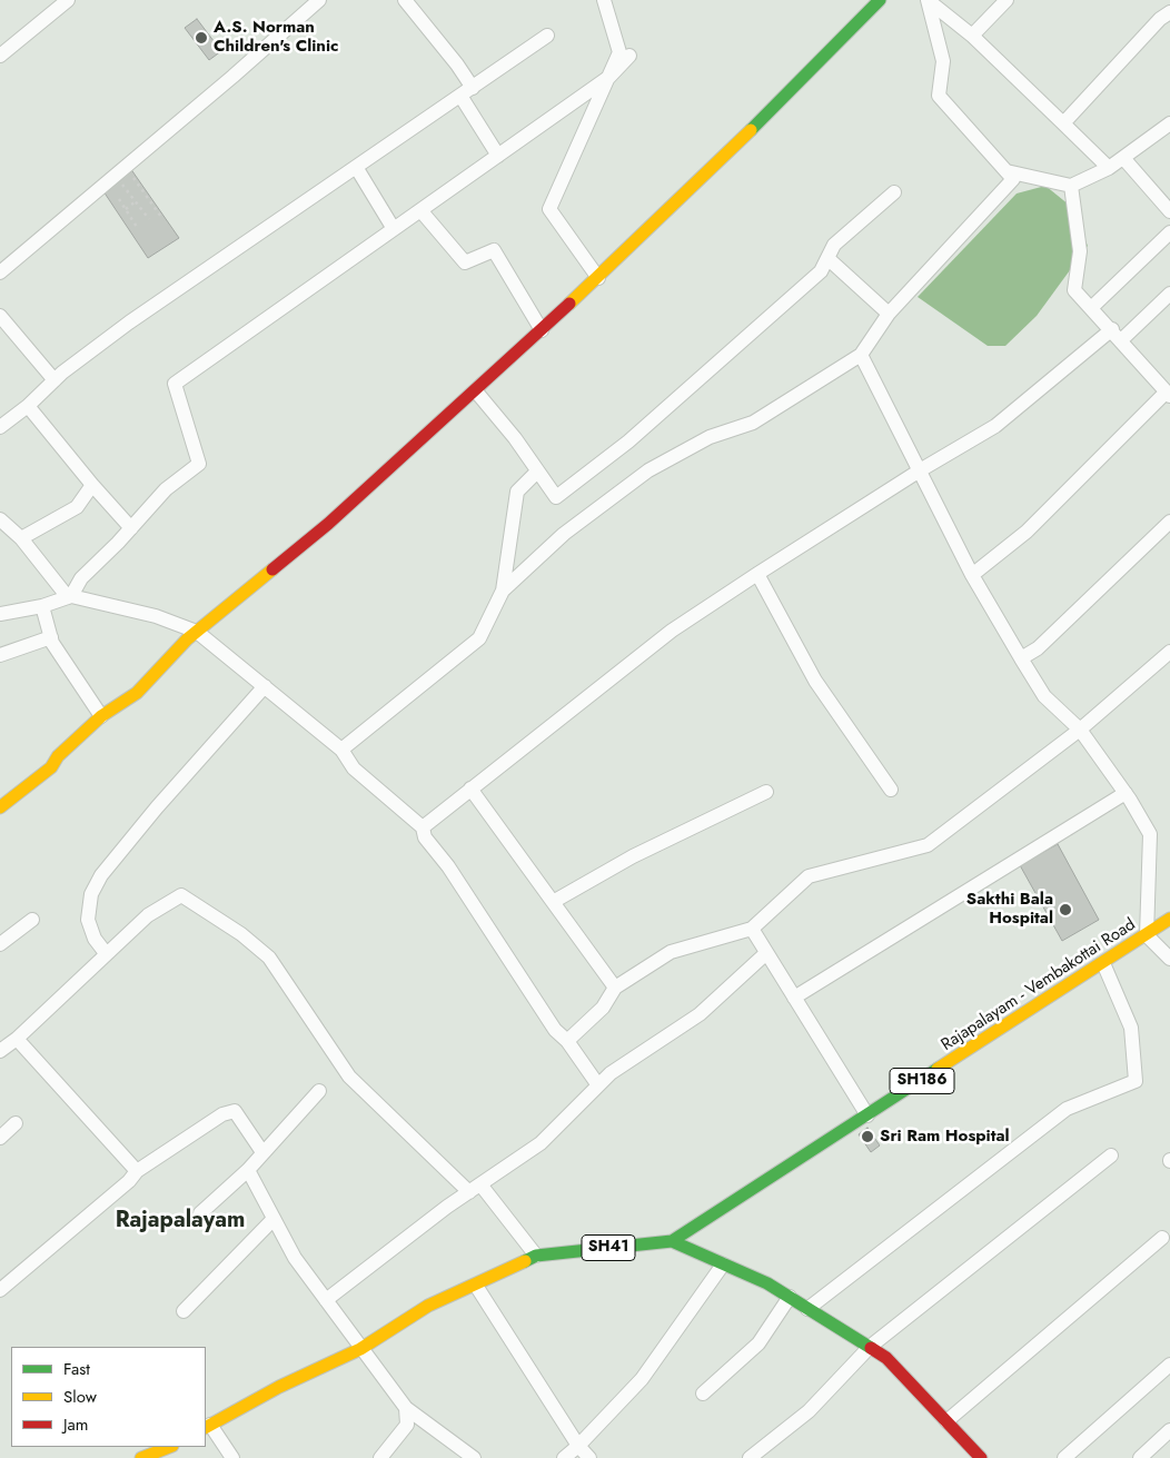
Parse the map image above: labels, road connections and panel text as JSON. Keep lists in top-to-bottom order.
{
  "streets": {
    "main road": ["Rajapalayam - Vembakottai Road", "SH186", "SH41"]
  },
  "crossings": [
    ["Rajapalayam - Vembakottai Road", "SH41"]
  ],
  "districts": ["Rajapalayam"],
  "places": ["A.S. Norman Children's Clinic", "Sakthi Bala Hospital", "Sri Ram Hospital"],
  "legend": ["Fast", "Slow", "Jam"]
}
